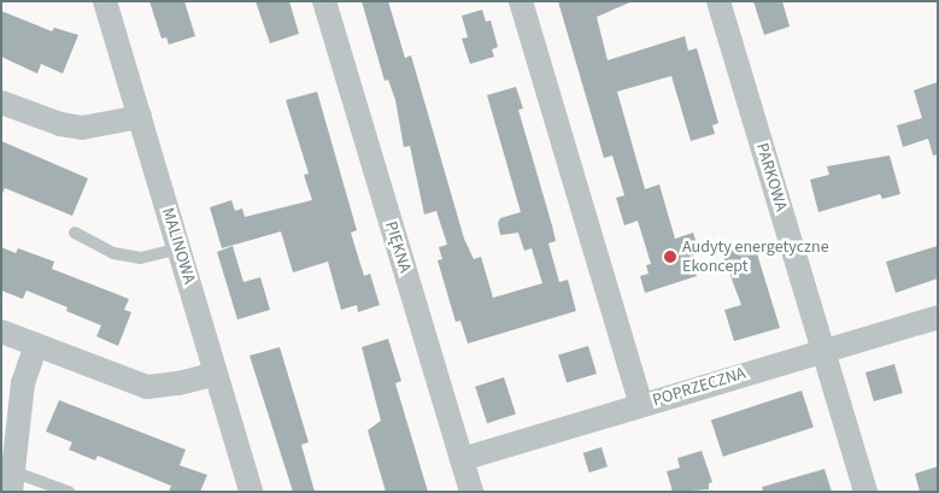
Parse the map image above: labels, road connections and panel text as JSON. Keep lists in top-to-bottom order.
{
  "streets": {
    "street": [
      "PARKOWA",
      "MALINOWA",
      "PIĘKNA",
      "POPRZECZNA"
    ]
  },
  "crossings": [
    ["PARKOWA", "POPRZECZNA"],
    ["PIĘKNA", "POPRZECZNA"]
  ],
  "places": ["Audyty energetyczne Ekoncept"]
}
